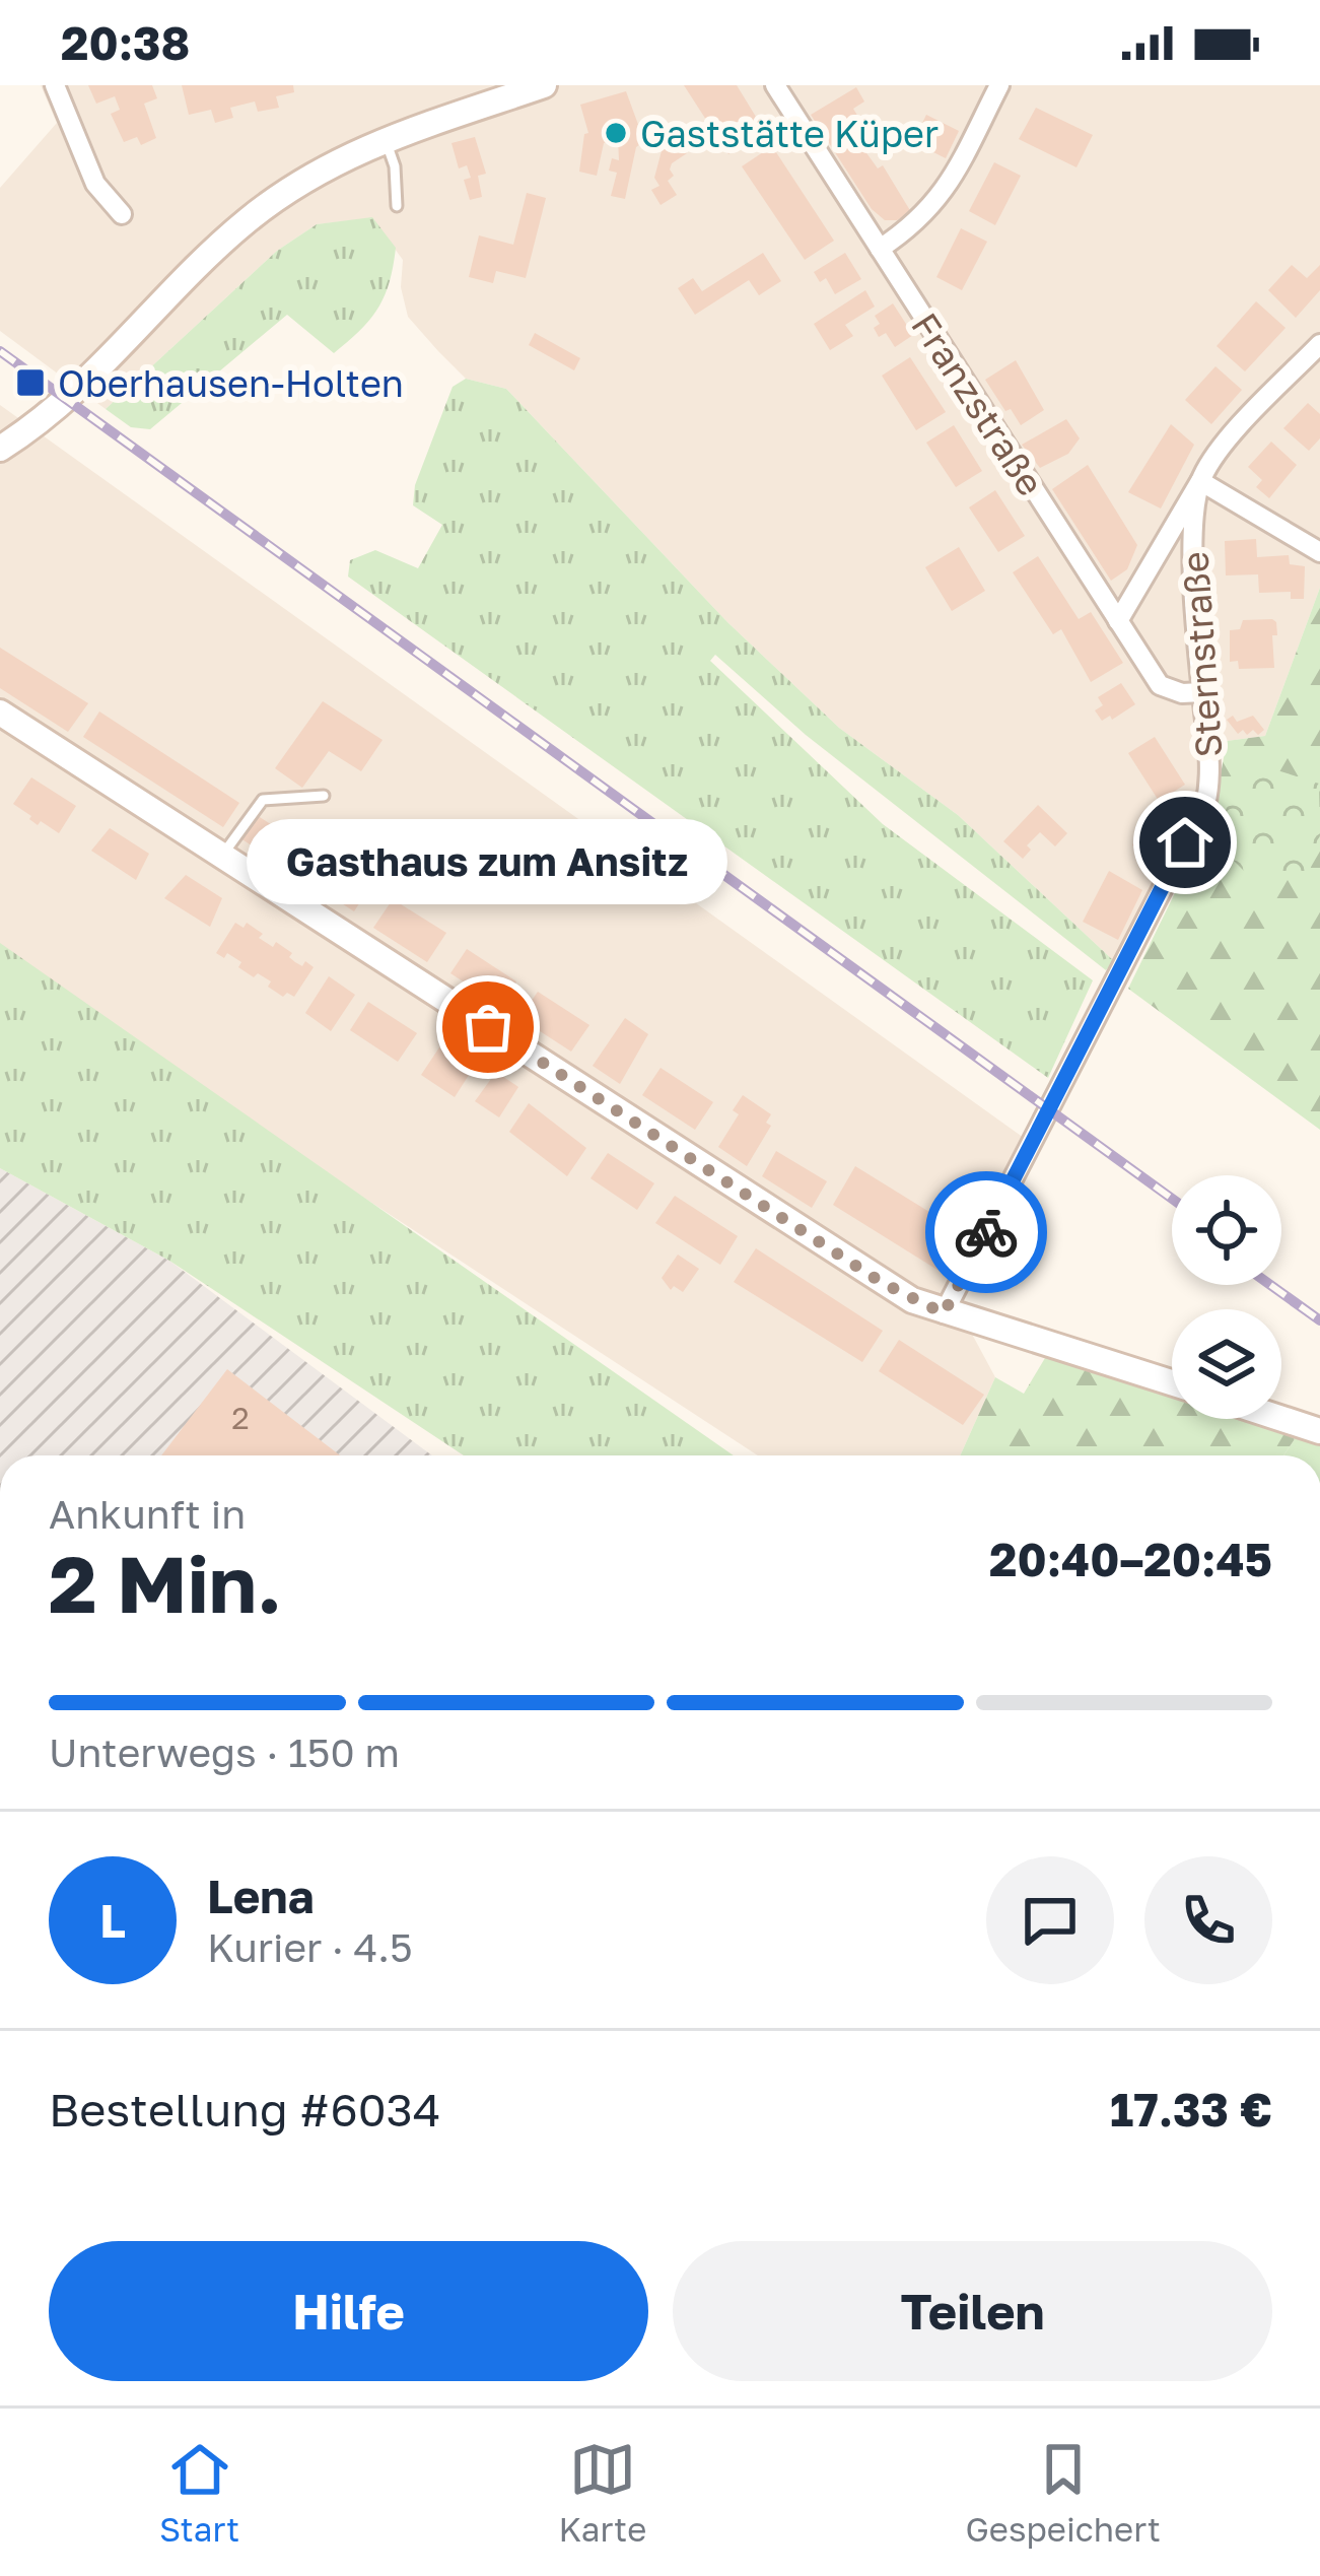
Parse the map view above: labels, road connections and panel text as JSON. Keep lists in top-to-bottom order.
{
  "streets": {
    "street": ["Franzstraße", "Sternstraße"]
  },
  "crossings": [
    ["Franzstraße", "Sternstraße"]
  ],
  "places": {
    "other": ["Gaststätte Küper", "Gasthaus zum Ansitz"],
    "transit": ["Oberhausen-Holten"]
  },
  "house_numbers": ["2"],
  "page": {
    "status": "20:38",
    "bubble": "Gasthaus zum Ansitz",
    "heading": ["2 Min.", "Ankunft in", "20:40–20:45"],
    "panel": [
      "Lena",
      "Kurier · 4.5",
      "Bestellung #6034",
      "17.33 €"
    ],
    "bar": "Unterwegs · 150 m",
    "round": "L",
    "buttons": ["Hilfe", "Teilen"],
    "tabs": ["Start", "Karte", "Gespeichert"]
  }
}
